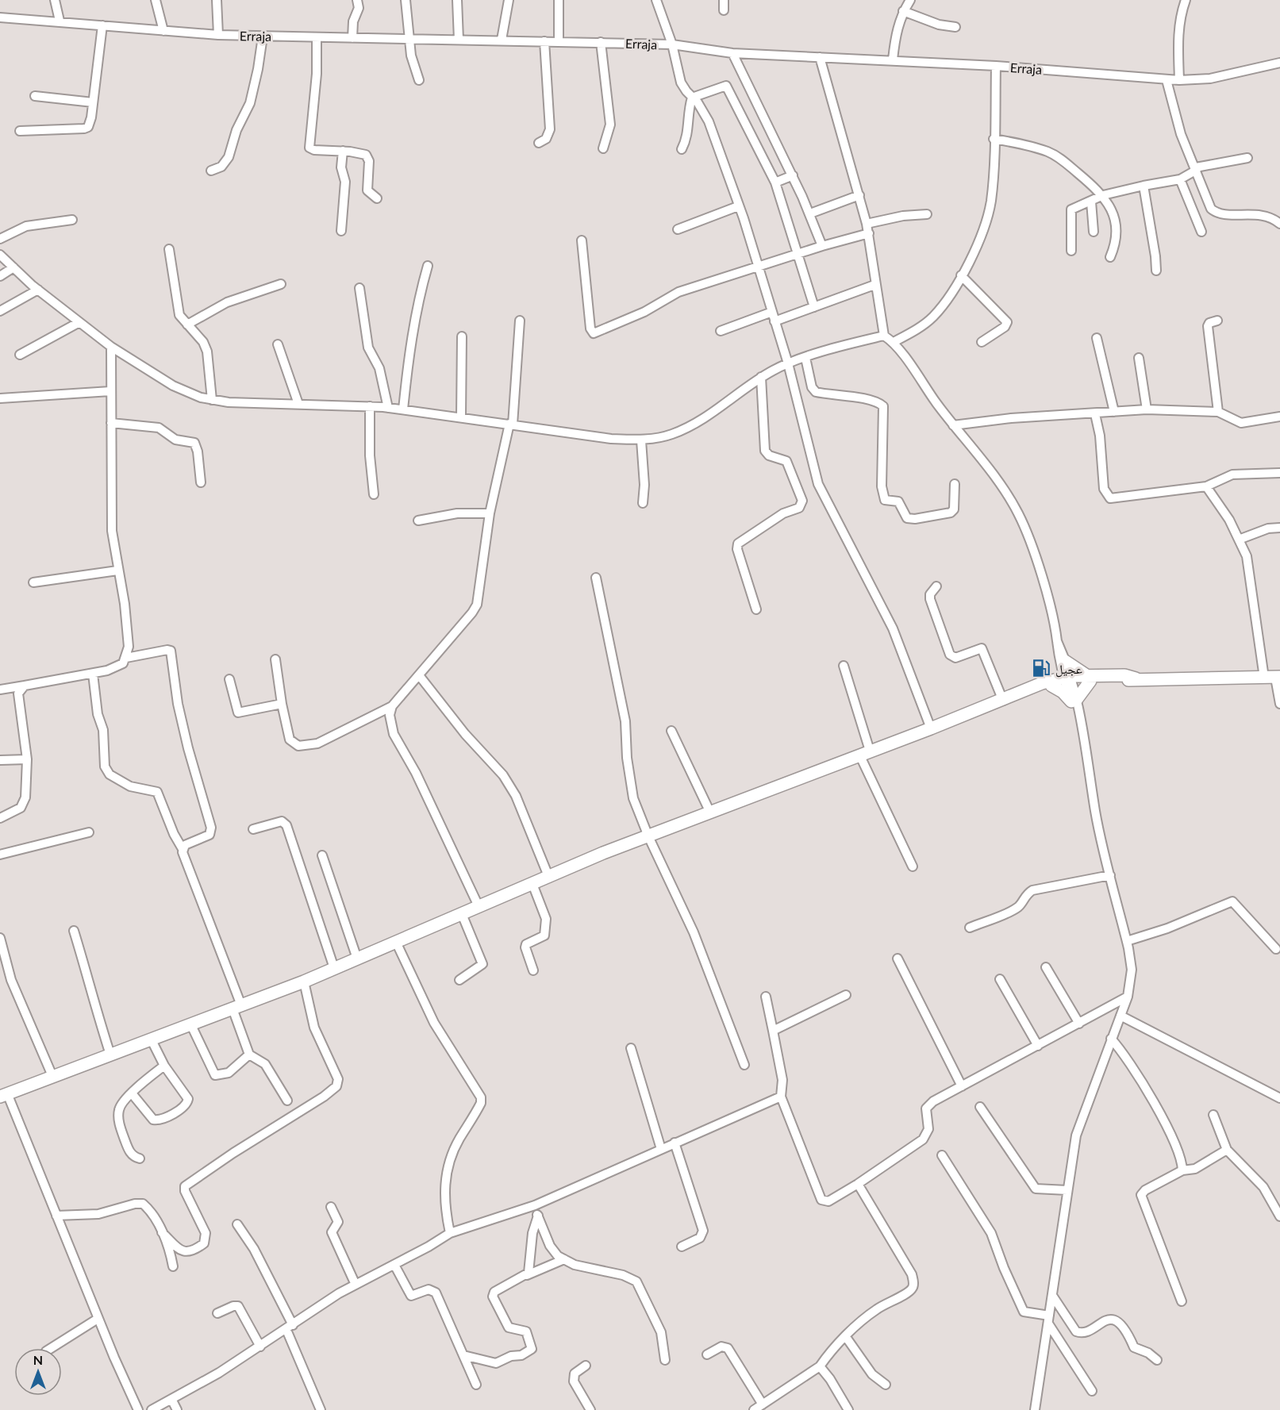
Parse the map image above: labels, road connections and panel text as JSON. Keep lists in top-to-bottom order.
{
  "streets": {
    "street": ["Erraja"]
  },
  "places": {
    "fuel station": ["عجيل"]
  },
  "north": "top"
}
